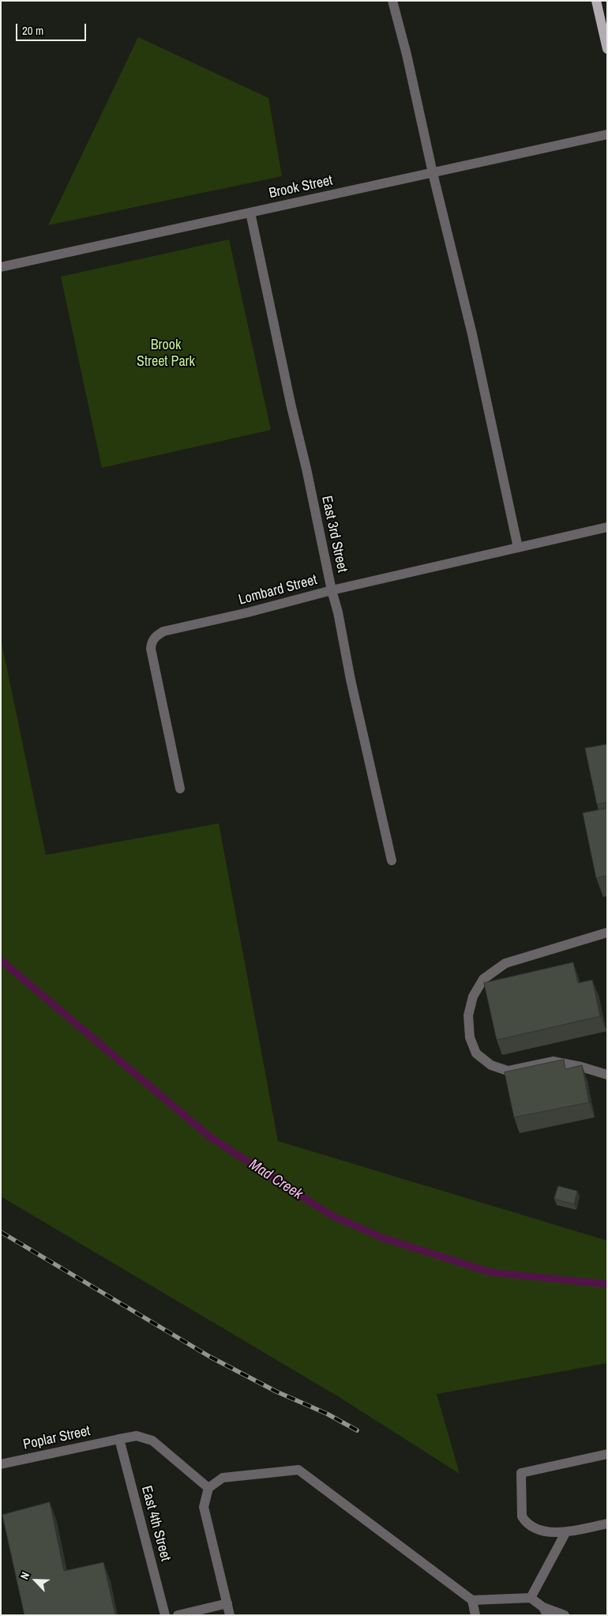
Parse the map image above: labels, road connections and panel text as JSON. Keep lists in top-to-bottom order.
{
  "streets": {
    "street": [
      "Brook Street",
      "East 3rd Street",
      "Lombard Street",
      "Poplar Street",
      "East 4th Street"
    ]
  },
  "crossings": [
    ["Brook Street", "East 3rd Street"],
    ["East 3rd Street", "Lombard Street"],
    ["Poplar Street", "East 4th Street"]
  ],
  "water": ["Mad Creek"],
  "parks": ["Brook Street Park"],
  "scale_bar": "20 m",
  "north": "top left"
}
